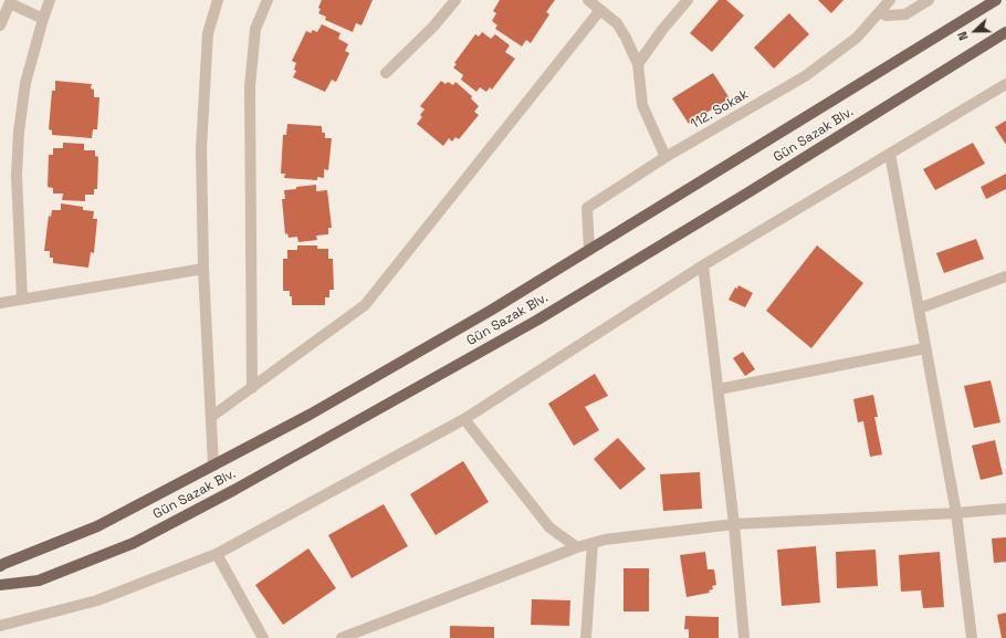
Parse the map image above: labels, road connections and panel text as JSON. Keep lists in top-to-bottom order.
{
  "streets": {
    "main road": ["Gün Sazak Blv."],
    "street": ["112. Sokak"]
  },
  "crossings": [
    ["112. Sokak", "Gün Sazak Blv."]
  ],
  "north": "left"
}
